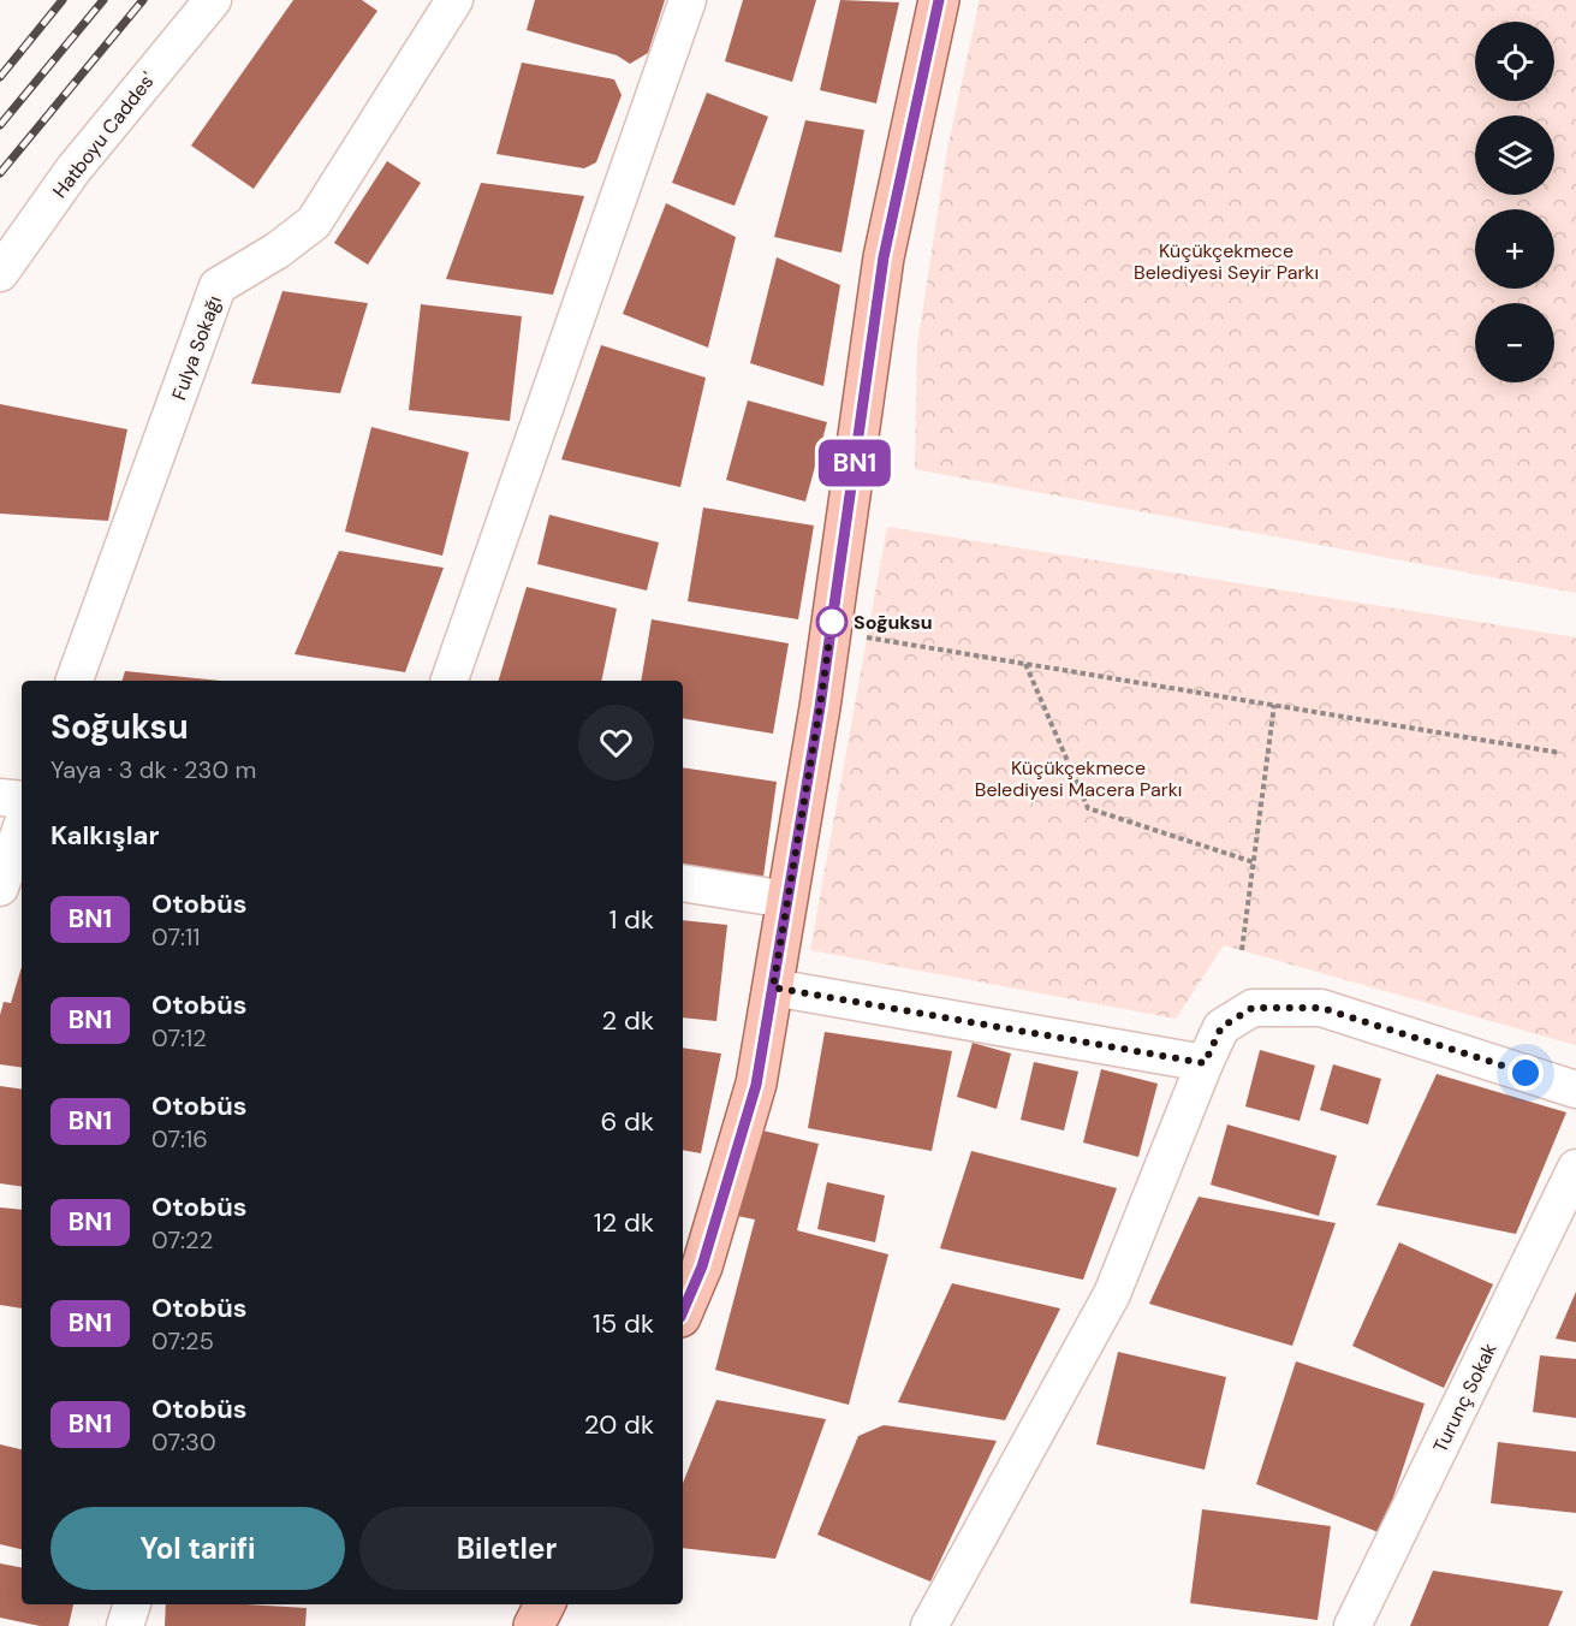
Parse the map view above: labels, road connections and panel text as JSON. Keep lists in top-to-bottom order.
{
  "streets": {
    "street": ["Hatboyu Caddes'", "Fulya Sokağı", "Turunç Sokak"]
  },
  "parks": ["Küçükçekmece Belediyesi Seyir Parkı", "Küçükçekmece Belediyesi Macera Parkı"],
  "places": ["Soğuksu"],
  "lines": ["bus line BN1"],
  "page": {
    "on_map": "BN1",
    "map_buttons": ["+", "−"],
    "heading": [
      ["Soğuksu", "Yaya · 3 dk · 230 m"],
      "Kalkışlar"
    ],
    "list": [
      {
        "mark": "BN1",
        "name": "Otobüs",
        "note": "07:11",
        "value": "1 dk"
      },
      {
        "mark": "BN1",
        "name": "Otobüs",
        "note": "07:12",
        "value": "2 dk"
      },
      {
        "mark": "BN1",
        "name": "Otobüs",
        "note": "07:16",
        "value": "6 dk"
      },
      {
        "mark": "BN1",
        "name": "Otobüs",
        "note": "07:22",
        "value": "12 dk"
      },
      {
        "mark": "BN1",
        "name": "Otobüs",
        "note": "07:25",
        "value": "15 dk"
      },
      {
        "mark": "BN1",
        "name": "Otobüs",
        "note": "07:30",
        "value": "20 dk"
      }
    ],
    "buttons": ["Yol tarifi", "Biletler"]
  }
}
